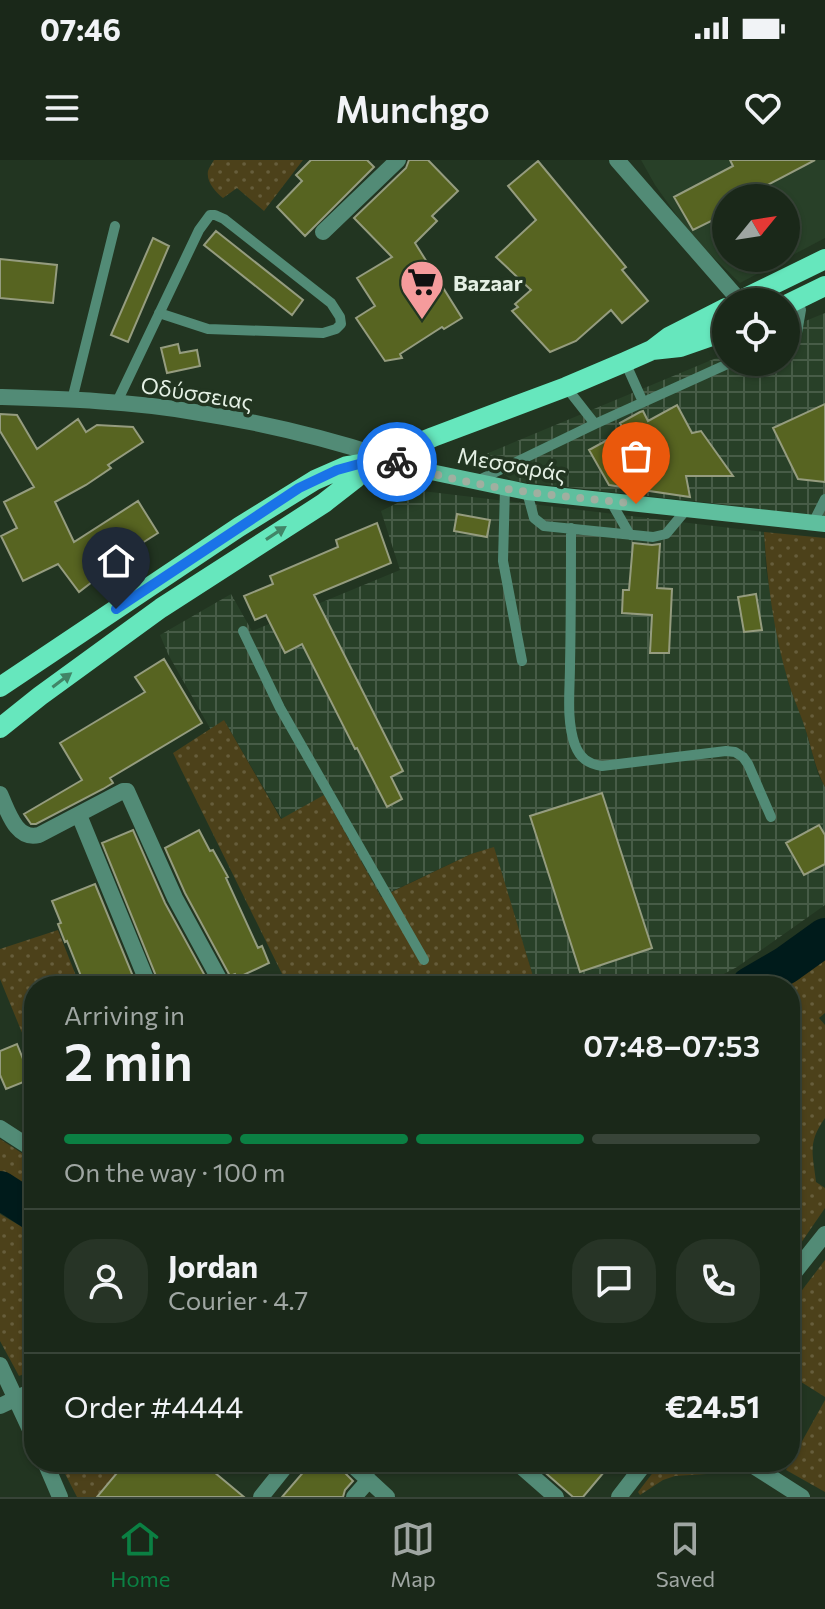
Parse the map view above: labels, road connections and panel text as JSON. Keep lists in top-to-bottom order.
{
  "streets": {
    "street": ["Οδύσσειας", "Μεσσαράς"]
  },
  "crossings": [
    ["Οδύσσειας", "Μεσσαράς"]
  ],
  "places": {
    "supermarket": ["Bazaar"]
  },
  "north": "top right",
  "page": {
    "status": "07:46",
    "header": "Munchgo",
    "heading": ["2 min", "Arriving in", "07:48–07:53"],
    "panel": [
      "Jordan",
      "Courier · 4.7",
      "Order #4444",
      "€24.51"
    ],
    "bar": "On the way · 100 m",
    "tabs": ["Home", "Map", "Saved"]
  }
}
